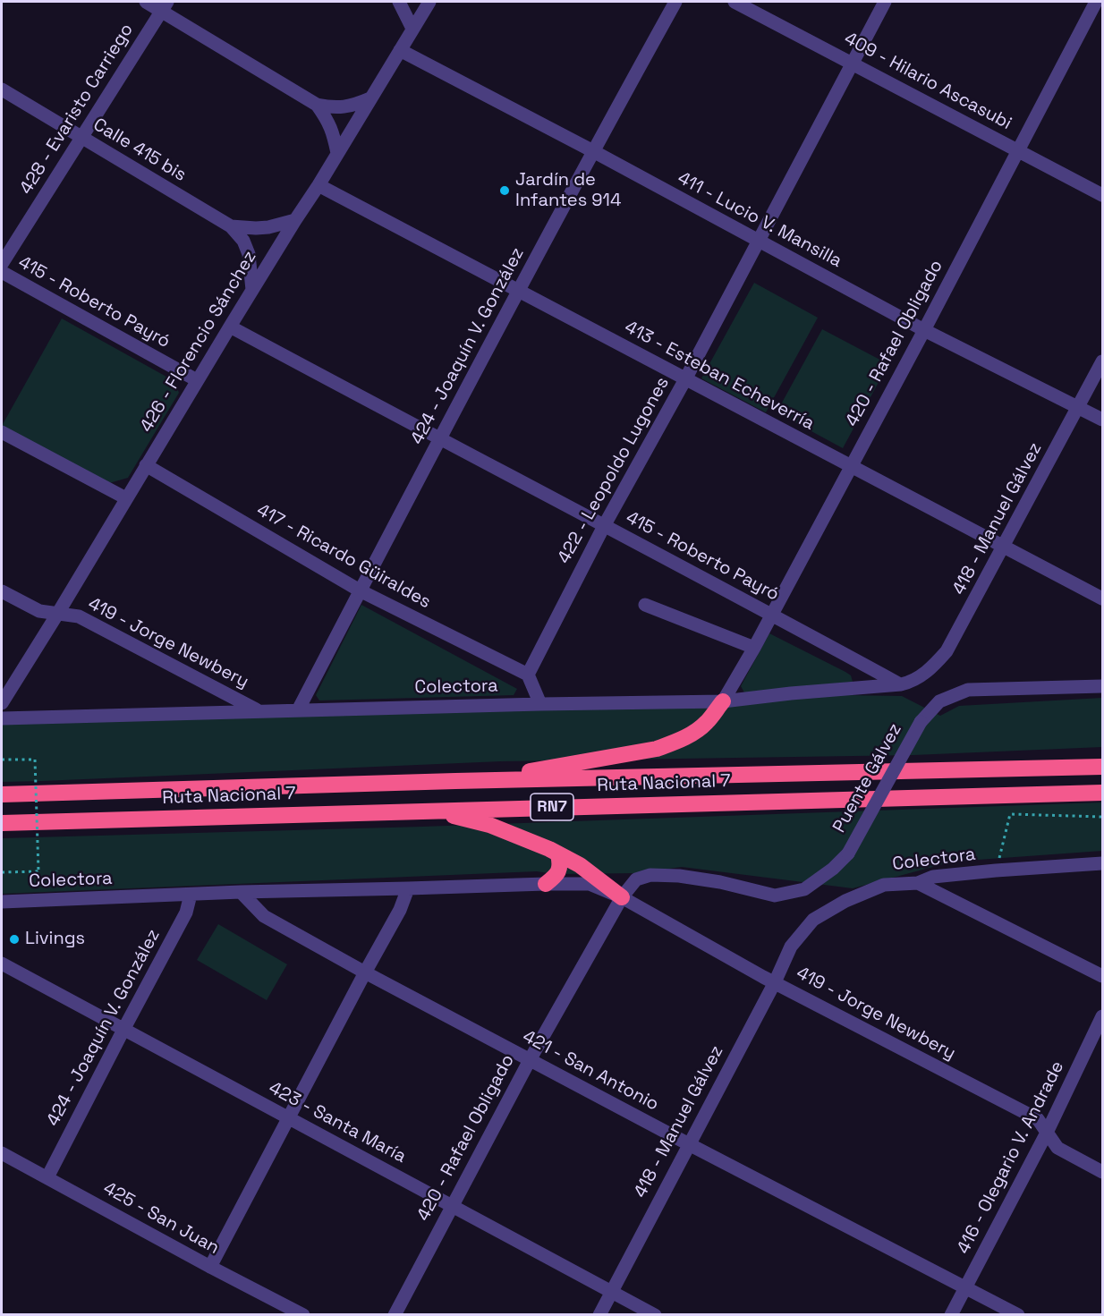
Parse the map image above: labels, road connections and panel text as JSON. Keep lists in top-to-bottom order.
{
  "streets": {
    "highway": ["Ruta Nacional 7", "RN7"],
    "street": [
      "409 - Hilario Ascasubi",
      "428 - Evaristo Carriego",
      "Calle 415 bis",
      "411 - Lucio V. Mansilla",
      "415 - Roberto Payró",
      "426 - Florencio Sánchez",
      "420 - Rafael Obligado",
      "424 - Joaquín V. González",
      "413 - Esteban Echeverría",
      "422 - Leopoldo Lugones",
      "418 - Manuel Gálvez",
      "417 - Ricardo Güiraldes",
      "419 - Jorge Newbery",
      "Colectora",
      "Puente Gálvez",
      "421 - San Antonio",
      "423 - Santa María",
      "416 - Olegario V. Andrade",
      "425 - San Juan"
    ]
  },
  "crossings": [
    ["409 - Hilario Ascasubi", "420 - Rafael Obligado"],
    ["409 - Hilario Ascasubi", "422 - Leopoldo Lugones"],
    ["428 - Evaristo Carriego", "Calle 415 bis"],
    ["Calle 415 bis", "426 - Florencio Sánchez"],
    ["411 - Lucio V. Mansilla", "426 - Florencio Sánchez"],
    ["411 - Lucio V. Mansilla", "420 - Rafael Obligado"],
    ["411 - Lucio V. Mansilla", "424 - Joaquín V. González"],
    ["411 - Lucio V. Mansilla", "422 - Leopoldo Lugones"],
    ["411 - Lucio V. Mansilla", "418 - Manuel Gálvez"],
    ["415 - Roberto Payró", "426 - Florencio Sánchez"],
    ["415 - Roberto Payró", "420 - Rafael Obligado"],
    ["415 - Roberto Payró", "424 - Joaquín V. González"],
    ["415 - Roberto Payró", "422 - Leopoldo Lugones"],
    ["415 - Roberto Payró", "418 - Manuel Gálvez"],
    ["415 - Roberto Payró", "Colectora"],
    ["426 - Florencio Sánchez", "413 - Esteban Echeverría"],
    ["426 - Florencio Sánchez", "417 - Ricardo Güiraldes"],
    ["426 - Florencio Sánchez", "419 - Jorge Newbery"],
    ["420 - Rafael Obligado", "413 - Esteban Echeverría"],
    ["420 - Rafael Obligado", "419 - Jorge Newbery"],
    ["420 - Rafael Obligado", "Colectora"],
    ["420 - Rafael Obligado", "Puente Gálvez"],
    ["420 - Rafael Obligado", "421 - San Antonio"],
    ["420 - Rafael Obligado", "423 - Santa María"],
    ["424 - Joaquín V. González", "413 - Esteban Echeverría"],
    ["424 - Joaquín V. González", "417 - Ricardo Güiraldes"],
    ["424 - Joaquín V. González", "Colectora"],
    ["424 - Joaquín V. González", "423 - Santa María"],
    ["424 - Joaquín V. González", "425 - San Juan"],
    ["413 - Esteban Echeverría", "422 - Leopoldo Lugones"],
    ["413 - Esteban Echeverría", "418 - Manuel Gálvez"],
    ["422 - Leopoldo Lugones", "417 - Ricardo Güiraldes"],
    ["418 - Manuel Gálvez", "419 - Jorge Newbery"],
    ["418 - Manuel Gálvez", "Colectora"],
    ["418 - Manuel Gálvez", "421 - San Antonio"],
    ["418 - Manuel Gálvez", "423 - Santa María"],
    ["419 - Jorge Newbery", "Colectora"],
    ["419 - Jorge Newbery", "Puente Gálvez"],
    ["419 - Jorge Newbery", "416 - Olegario V. Andrade"],
    ["Colectora", "Puente Gálvez"],
    ["Colectora", "421 - San Antonio"],
    ["421 - San Antonio", "416 - Olegario V. Andrade"]
  ],
  "places": ["Jardín de Infantes 914", "Livings"]
}
